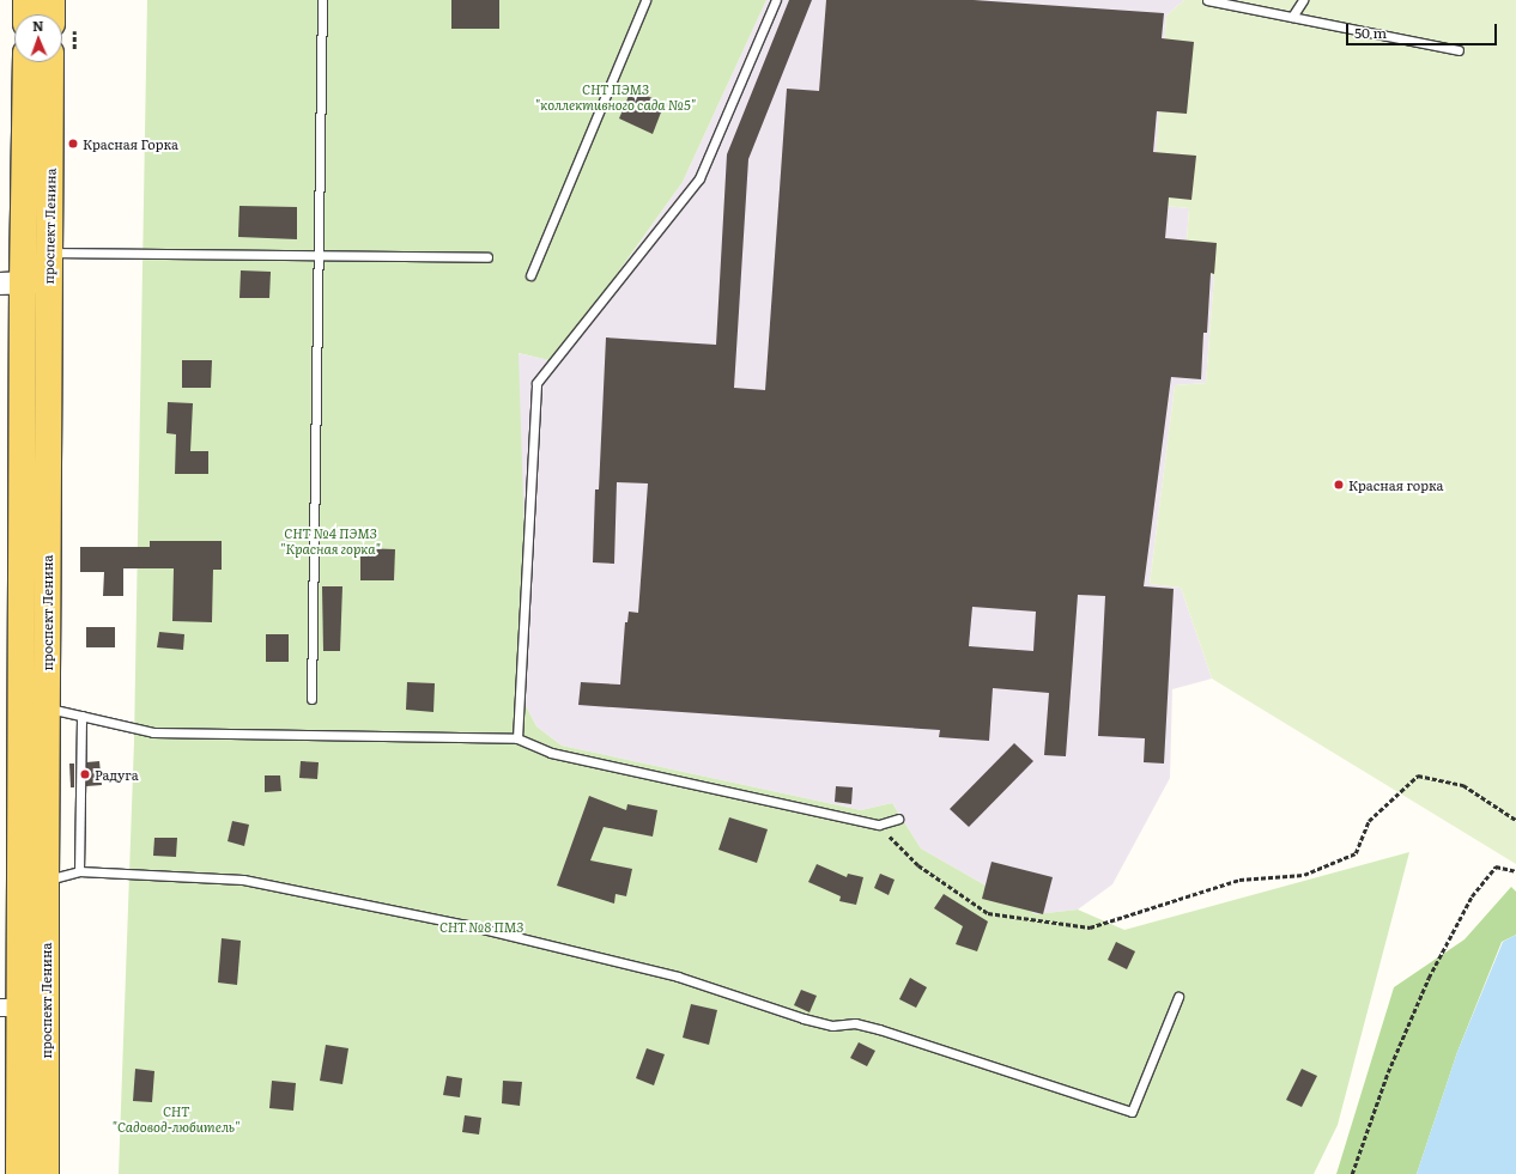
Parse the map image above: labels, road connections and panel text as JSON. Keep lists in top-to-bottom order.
{
  "streets": {
    "main road": ["проспект Ленина"]
  },
  "parks": [
    "СНТ ПЭМЗ \"коллективного сада №5\"",
    "СНТ №4 ПЭМЗ \"Красная горка\"",
    "СНТ №8 ПМЗ",
    "СНТ \"Садовод-любитель\""
  ],
  "places": ["Красная Горка", "Красная горка", "Радуга"],
  "scale_bar": "50 m",
  "north": "top"
}
